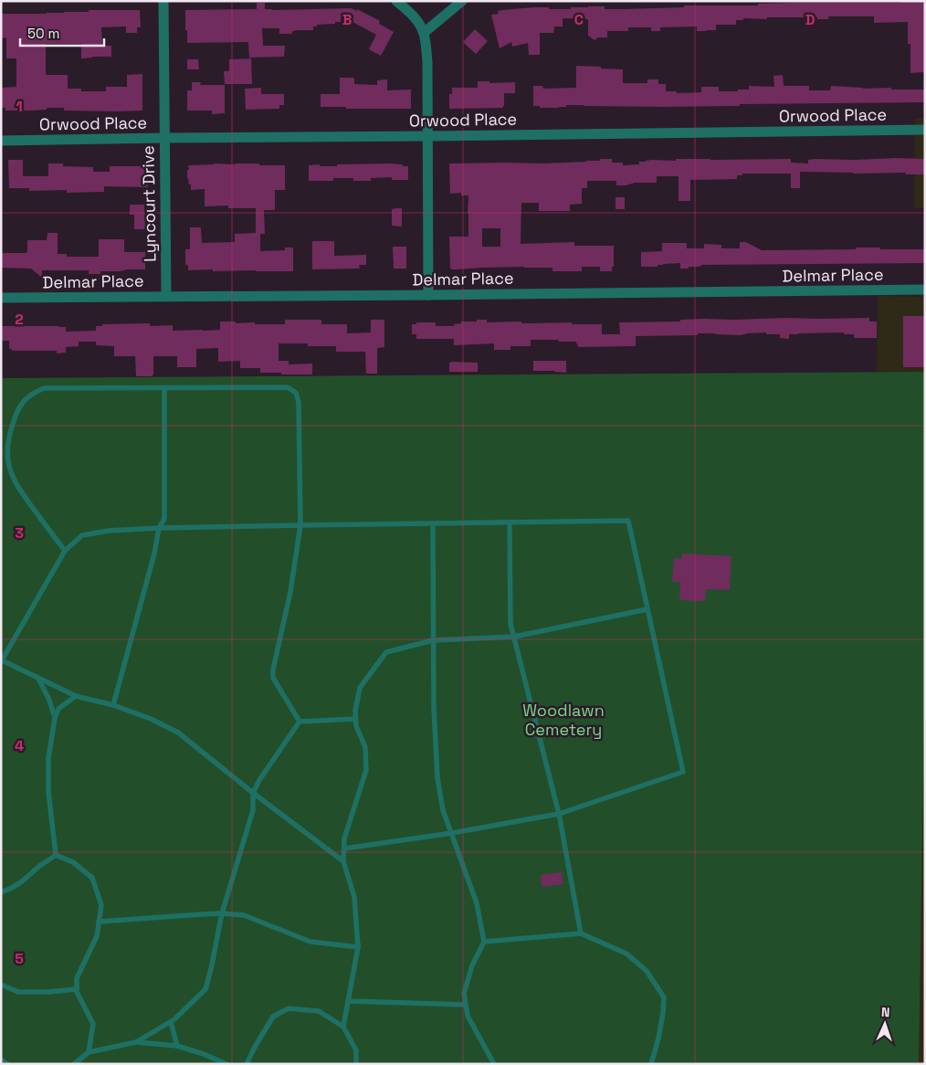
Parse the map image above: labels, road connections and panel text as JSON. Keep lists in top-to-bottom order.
{
  "streets": {
    "street": ["Orwood Place", "Lyncourt Drive", "Delmar Place"]
  },
  "crossings": [
    ["Orwood Place", "Lyncourt Drive"],
    ["Lyncourt Drive", "Delmar Place"]
  ],
  "parks": ["Woodlawn Cemetery"],
  "scale_bar": "50 m",
  "north": "top",
  "grid": {
    "columns": ["B", "C", "D"],
    "rows": [
      "1",
      "2",
      "3",
      "4",
      "5"
    ]
  }
}
